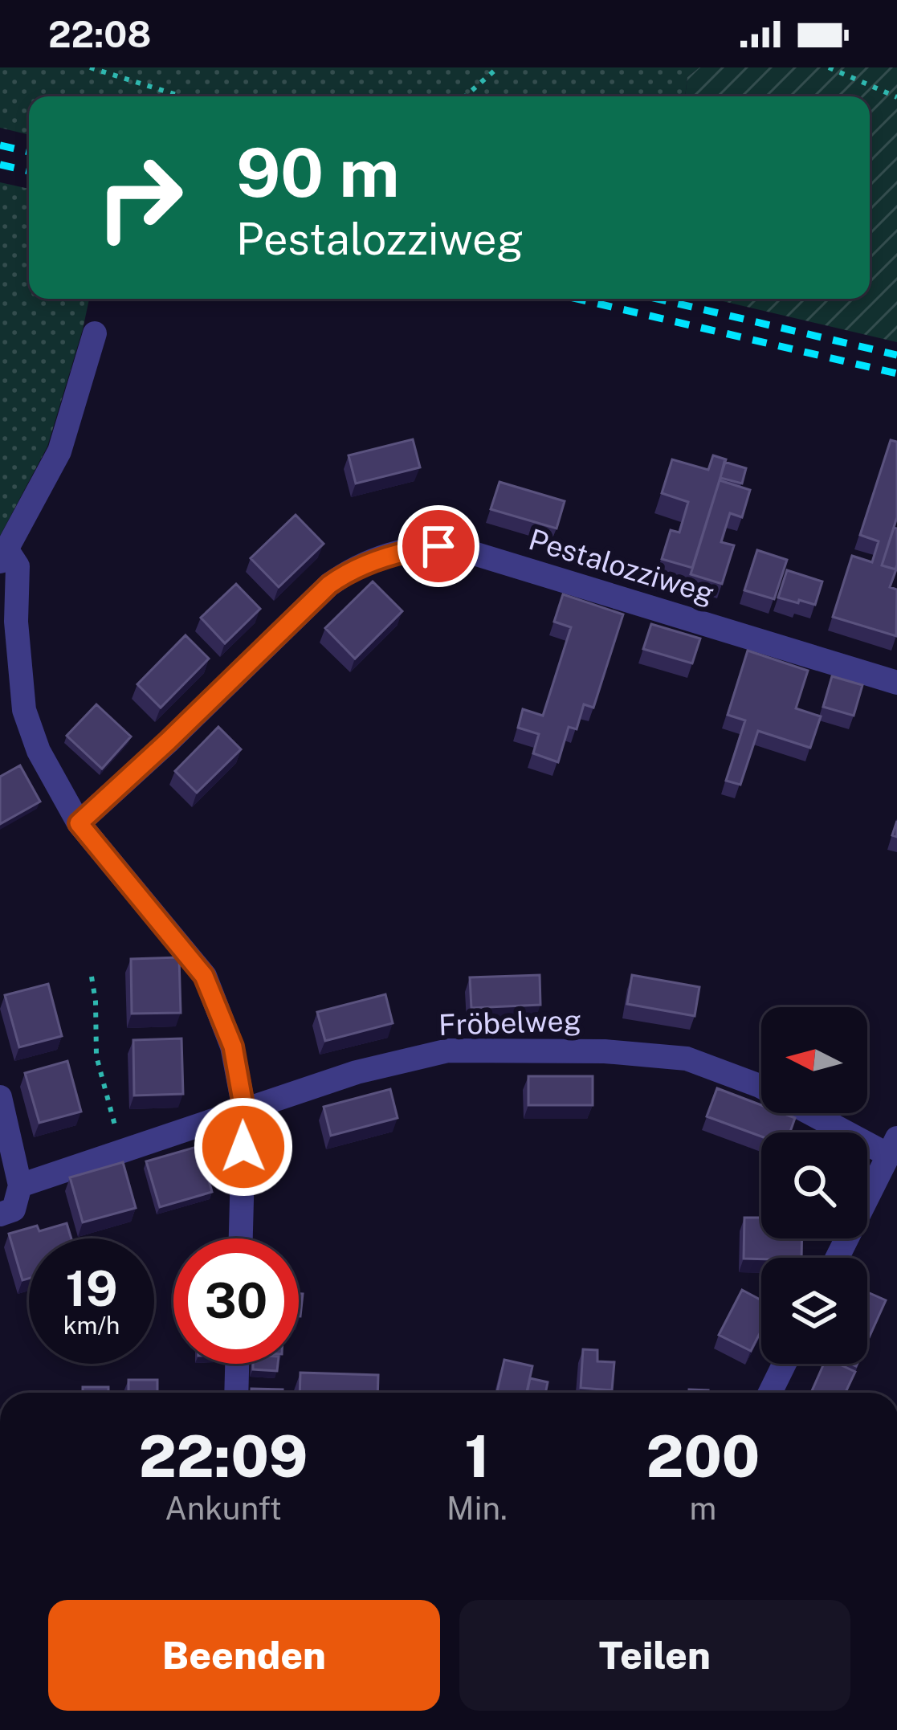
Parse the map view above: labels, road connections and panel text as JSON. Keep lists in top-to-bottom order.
{
  "streets": {
    "street": ["Pestalozziweg", "Fröbelweg"]
  },
  "north": "left",
  "page": {
    "status": "22:08",
    "turn": ["90 m", "Pestalozziweg"],
    "speed": "19 km/h",
    "limit": "30",
    "eta": [
      "22:09",
      "Ankunft",
      "1",
      "Min.",
      "200",
      "m"
    ],
    "buttons": ["Beenden", "Teilen"]
  }
}
